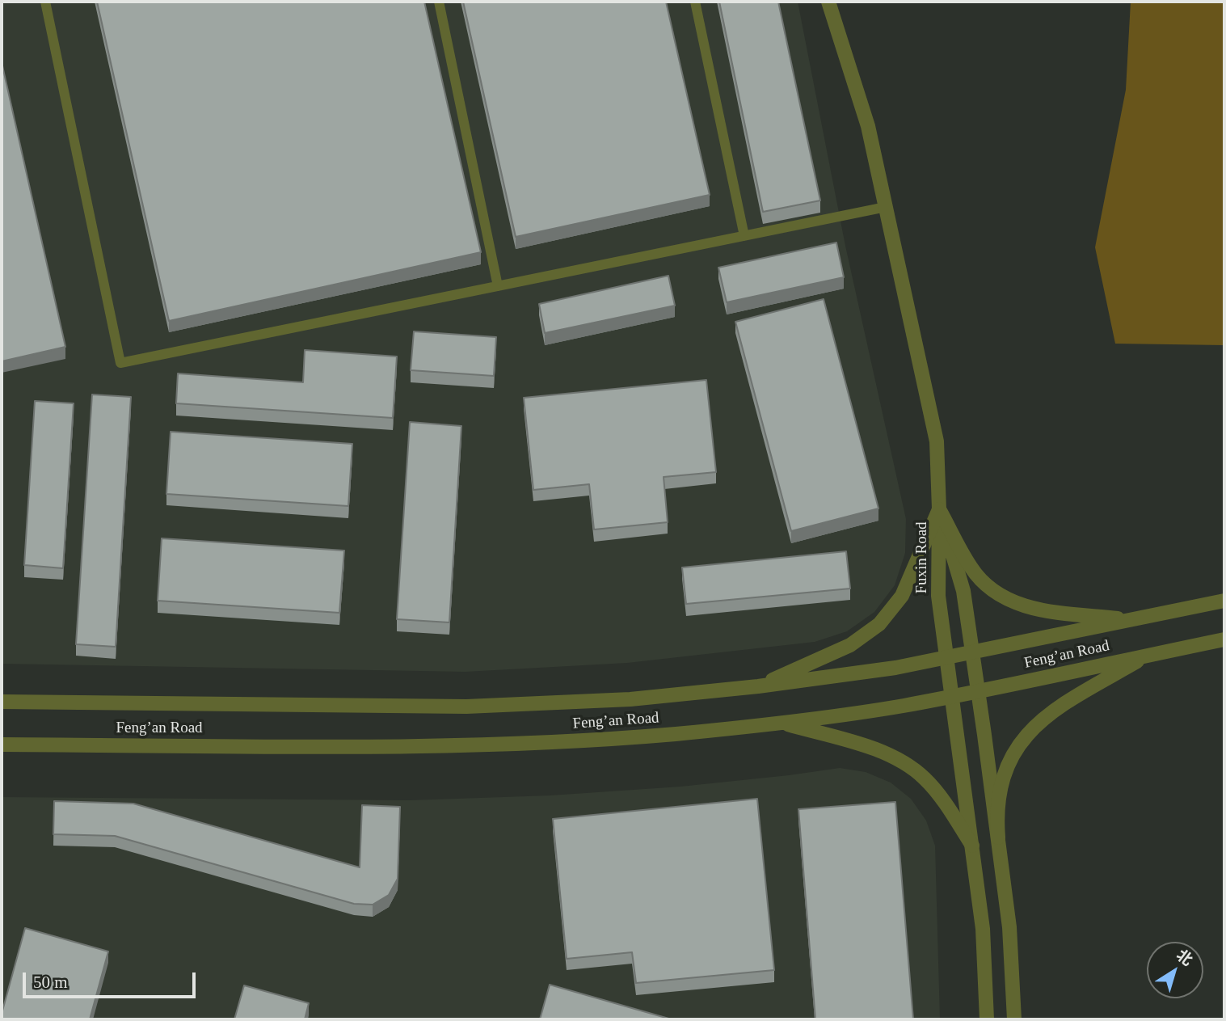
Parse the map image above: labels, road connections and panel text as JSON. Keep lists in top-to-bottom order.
{
  "streets": {
    "street": ["Fuxin Road", "Feng’an Road"]
  },
  "crossings": [
    ["Fuxin Road", "Feng’an Road"]
  ],
  "scale_bar": "50 m",
  "north": "top right"
}
